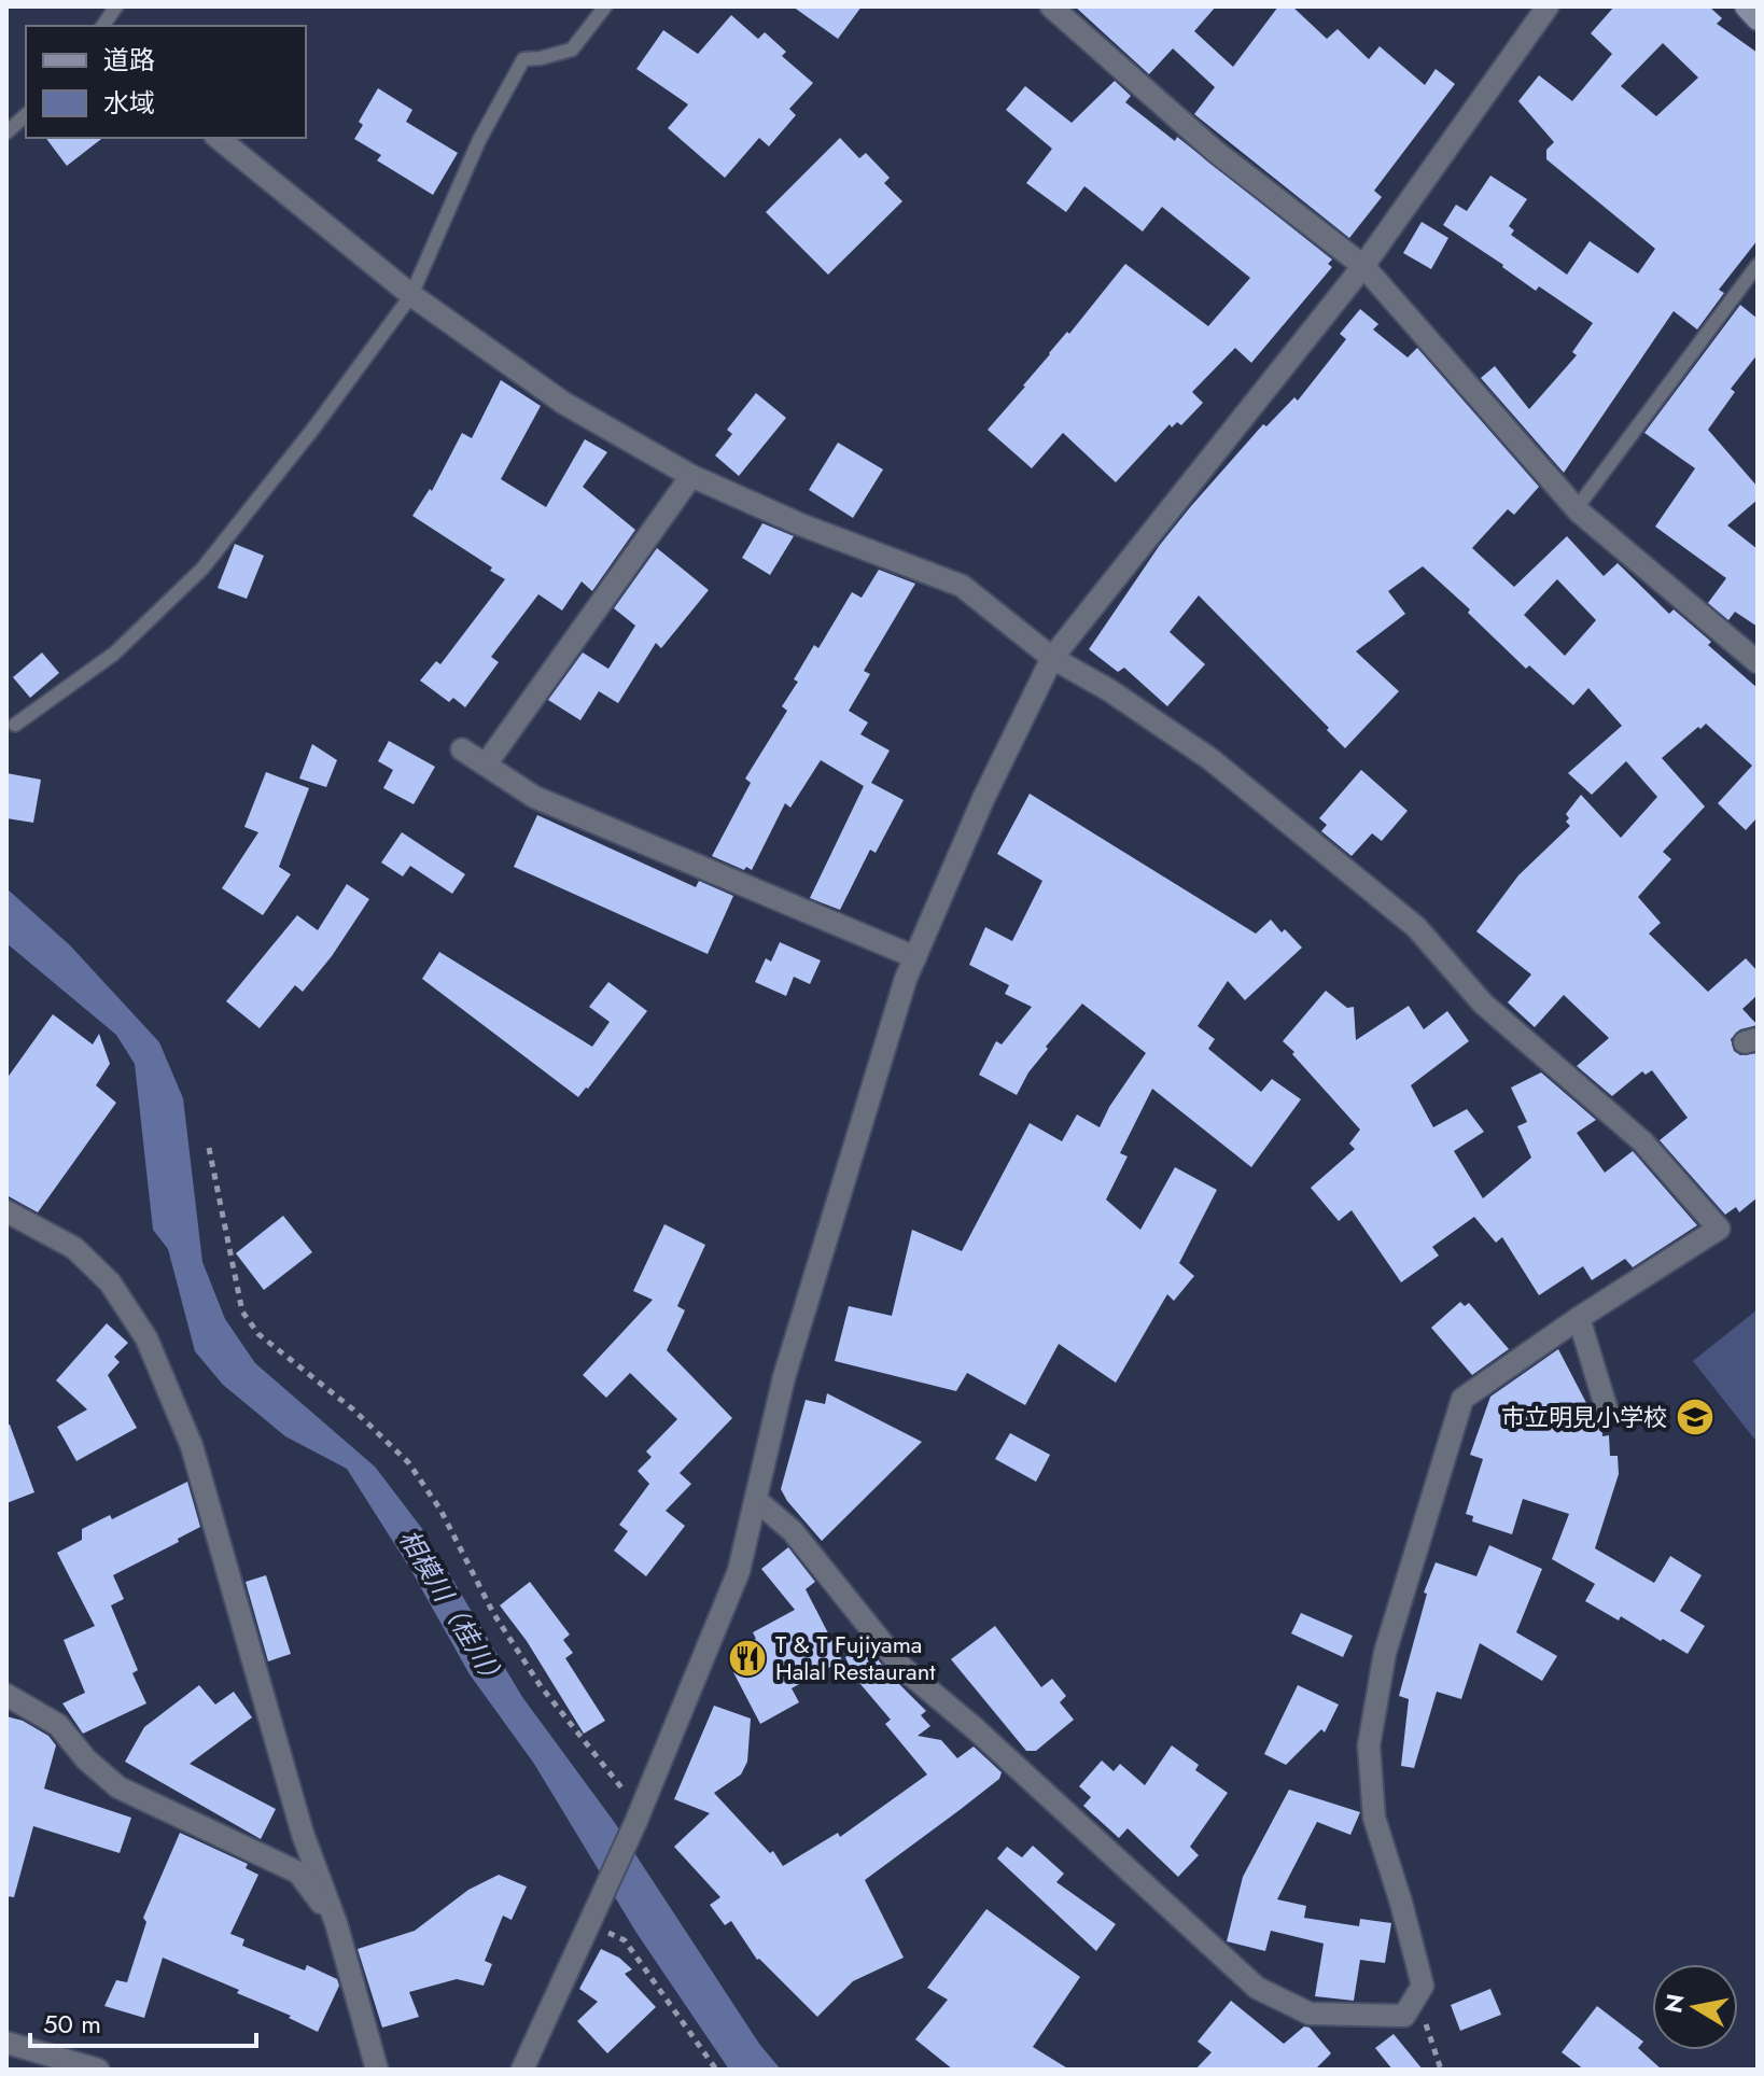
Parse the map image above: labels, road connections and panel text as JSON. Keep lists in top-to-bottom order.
{
  "water": ["相模川（桂川）"],
  "places": {
    "school or university": ["市立明見小学校"],
    "restaurant": ["T & T Fujiyama Halal Restaurant"]
  },
  "legend": ["道路", "水域"],
  "scale_bar": "50 m",
  "north": "left"
}
